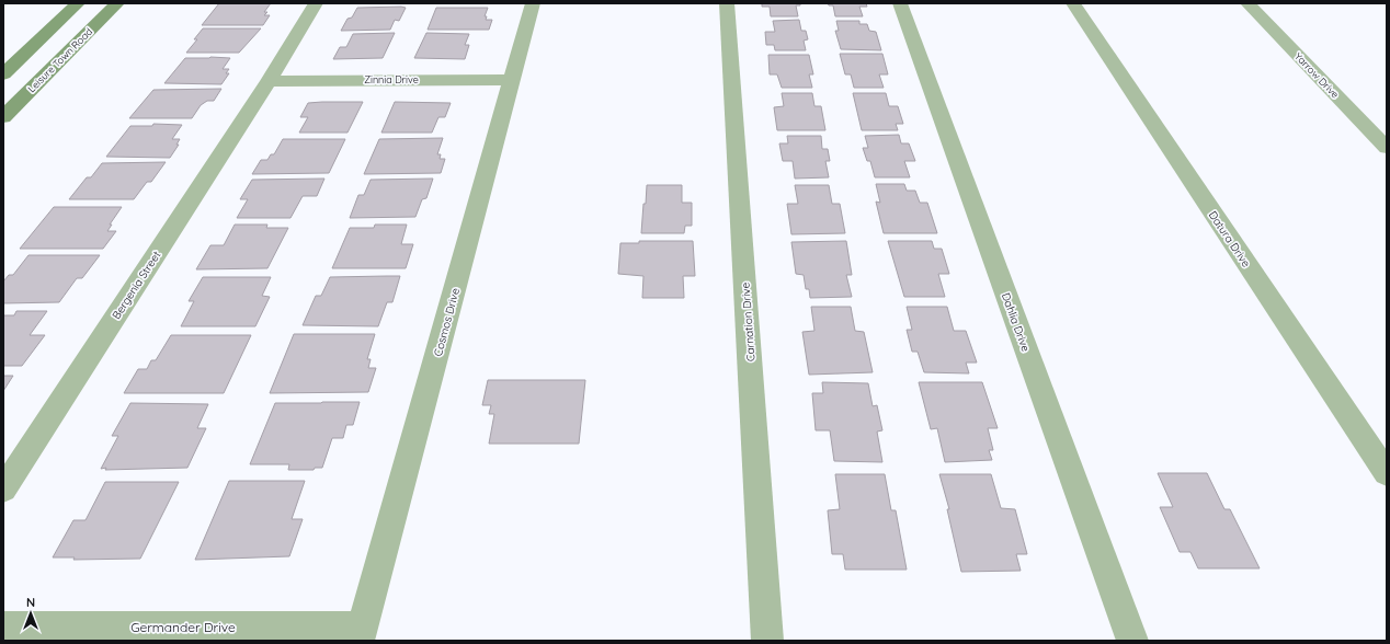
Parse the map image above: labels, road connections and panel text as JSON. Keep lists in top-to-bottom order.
{
  "streets": {
    "main road": ["Leisure Town Road"],
    "street": [
      "Yarrow Drive",
      "Zinnia Drive",
      "Datura Drive",
      "Bergenia Street",
      "Cosmos Drive",
      "Carnation Drive",
      "Dahlia Drive",
      "Germander Drive"
    ]
  },
  "crossings": [
    ["Zinnia Drive", "Bergenia Street"],
    ["Zinnia Drive", "Cosmos Drive"],
    ["Cosmos Drive", "Germander Drive"]
  ],
  "north": "top"
}
